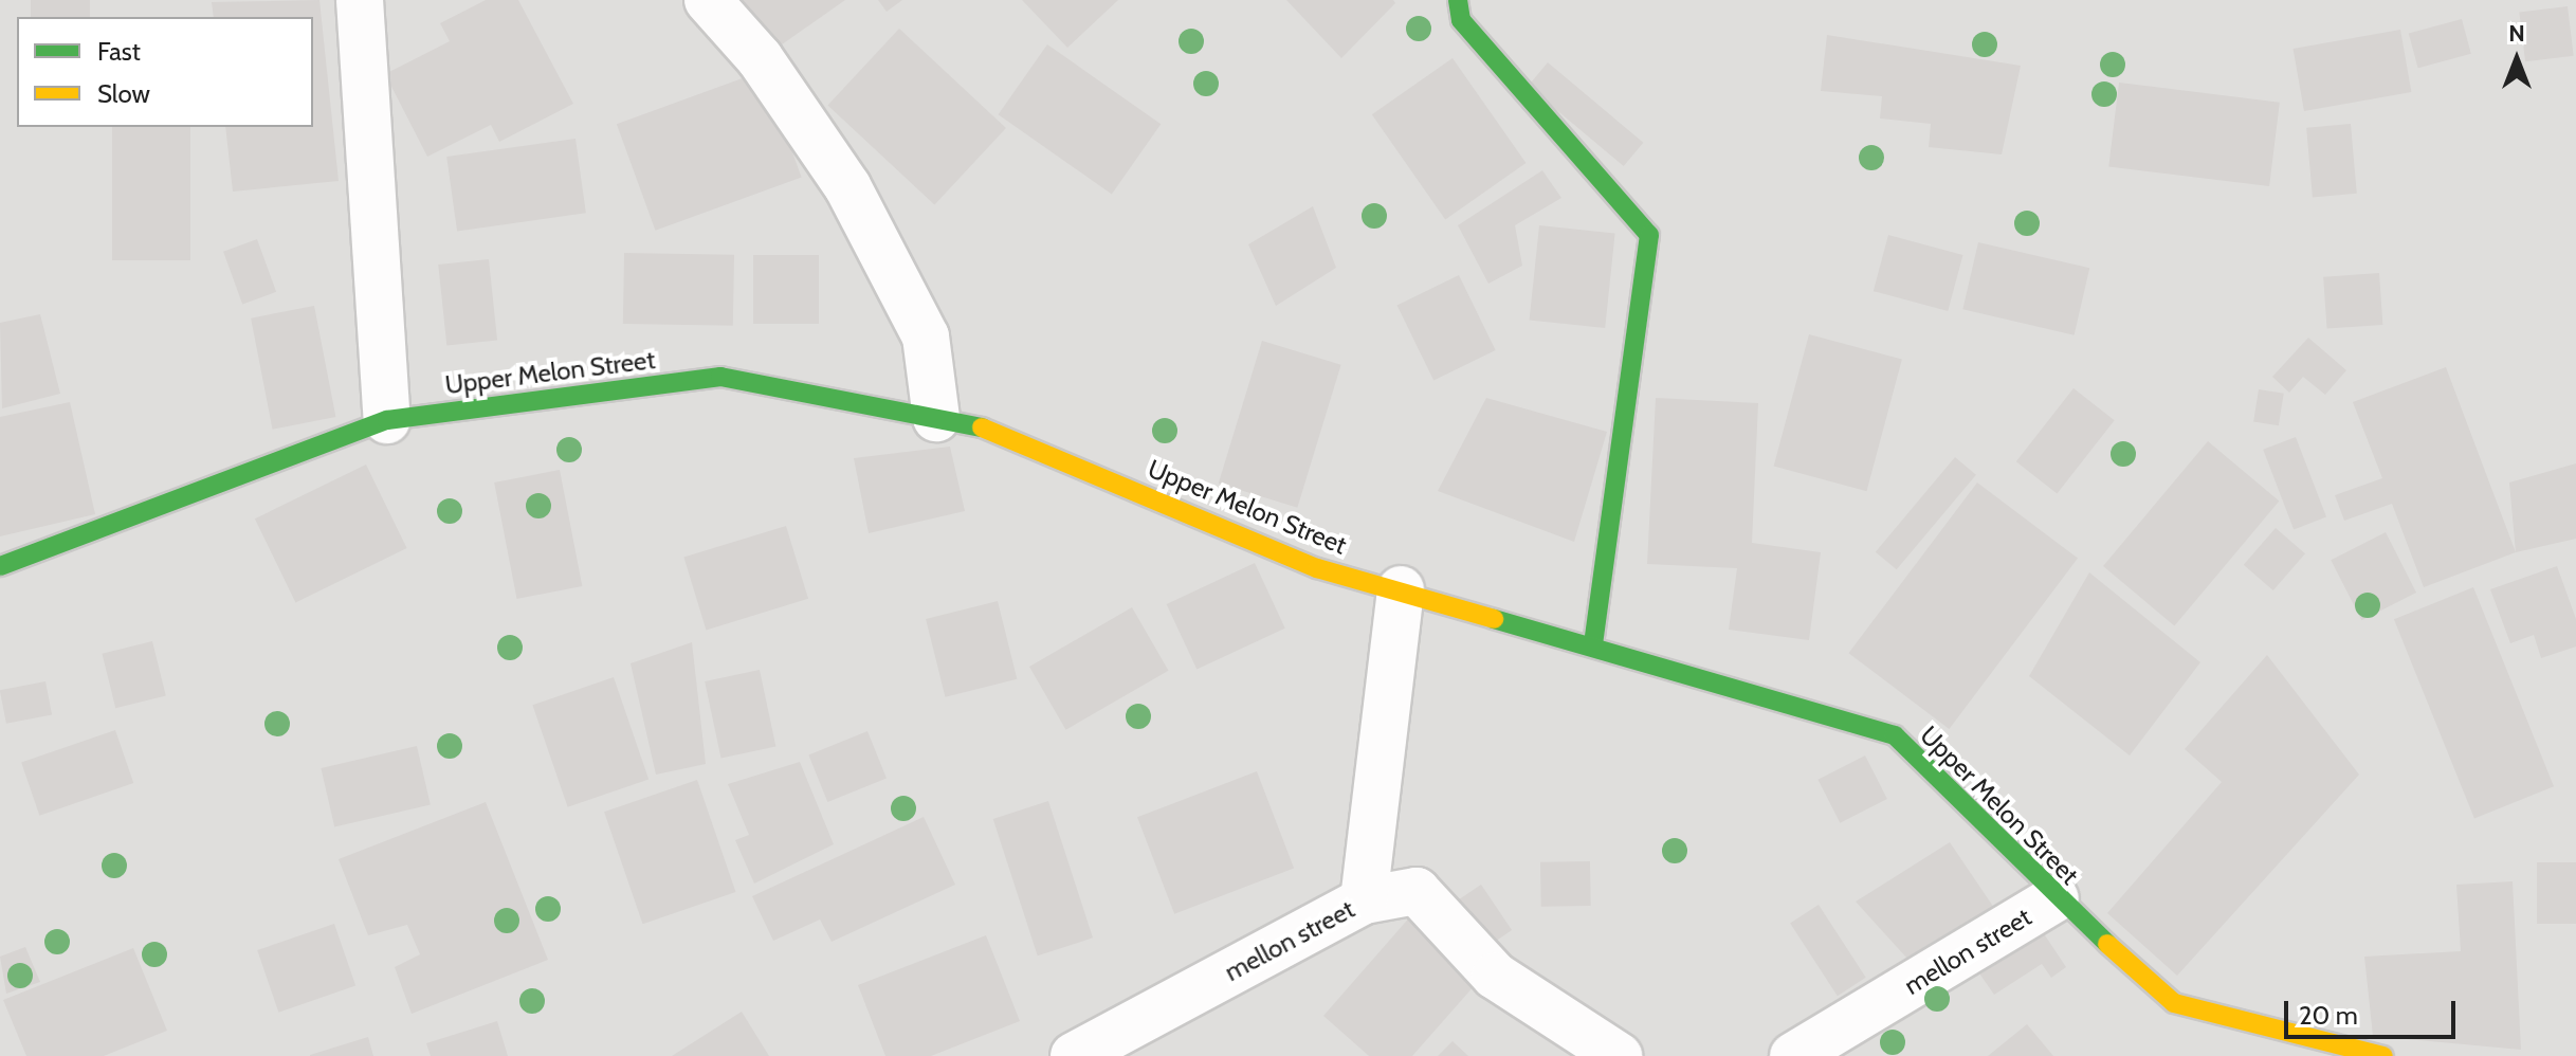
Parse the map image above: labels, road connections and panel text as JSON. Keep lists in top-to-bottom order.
{
  "streets": {
    "street": ["Upper Melon Street", "mellon street"]
  },
  "crossings": [
    ["Upper Melon Street", "mellon street"]
  ],
  "legend": ["Fast", "Slow"],
  "scale_bar": "20 m",
  "north": "top"
}
